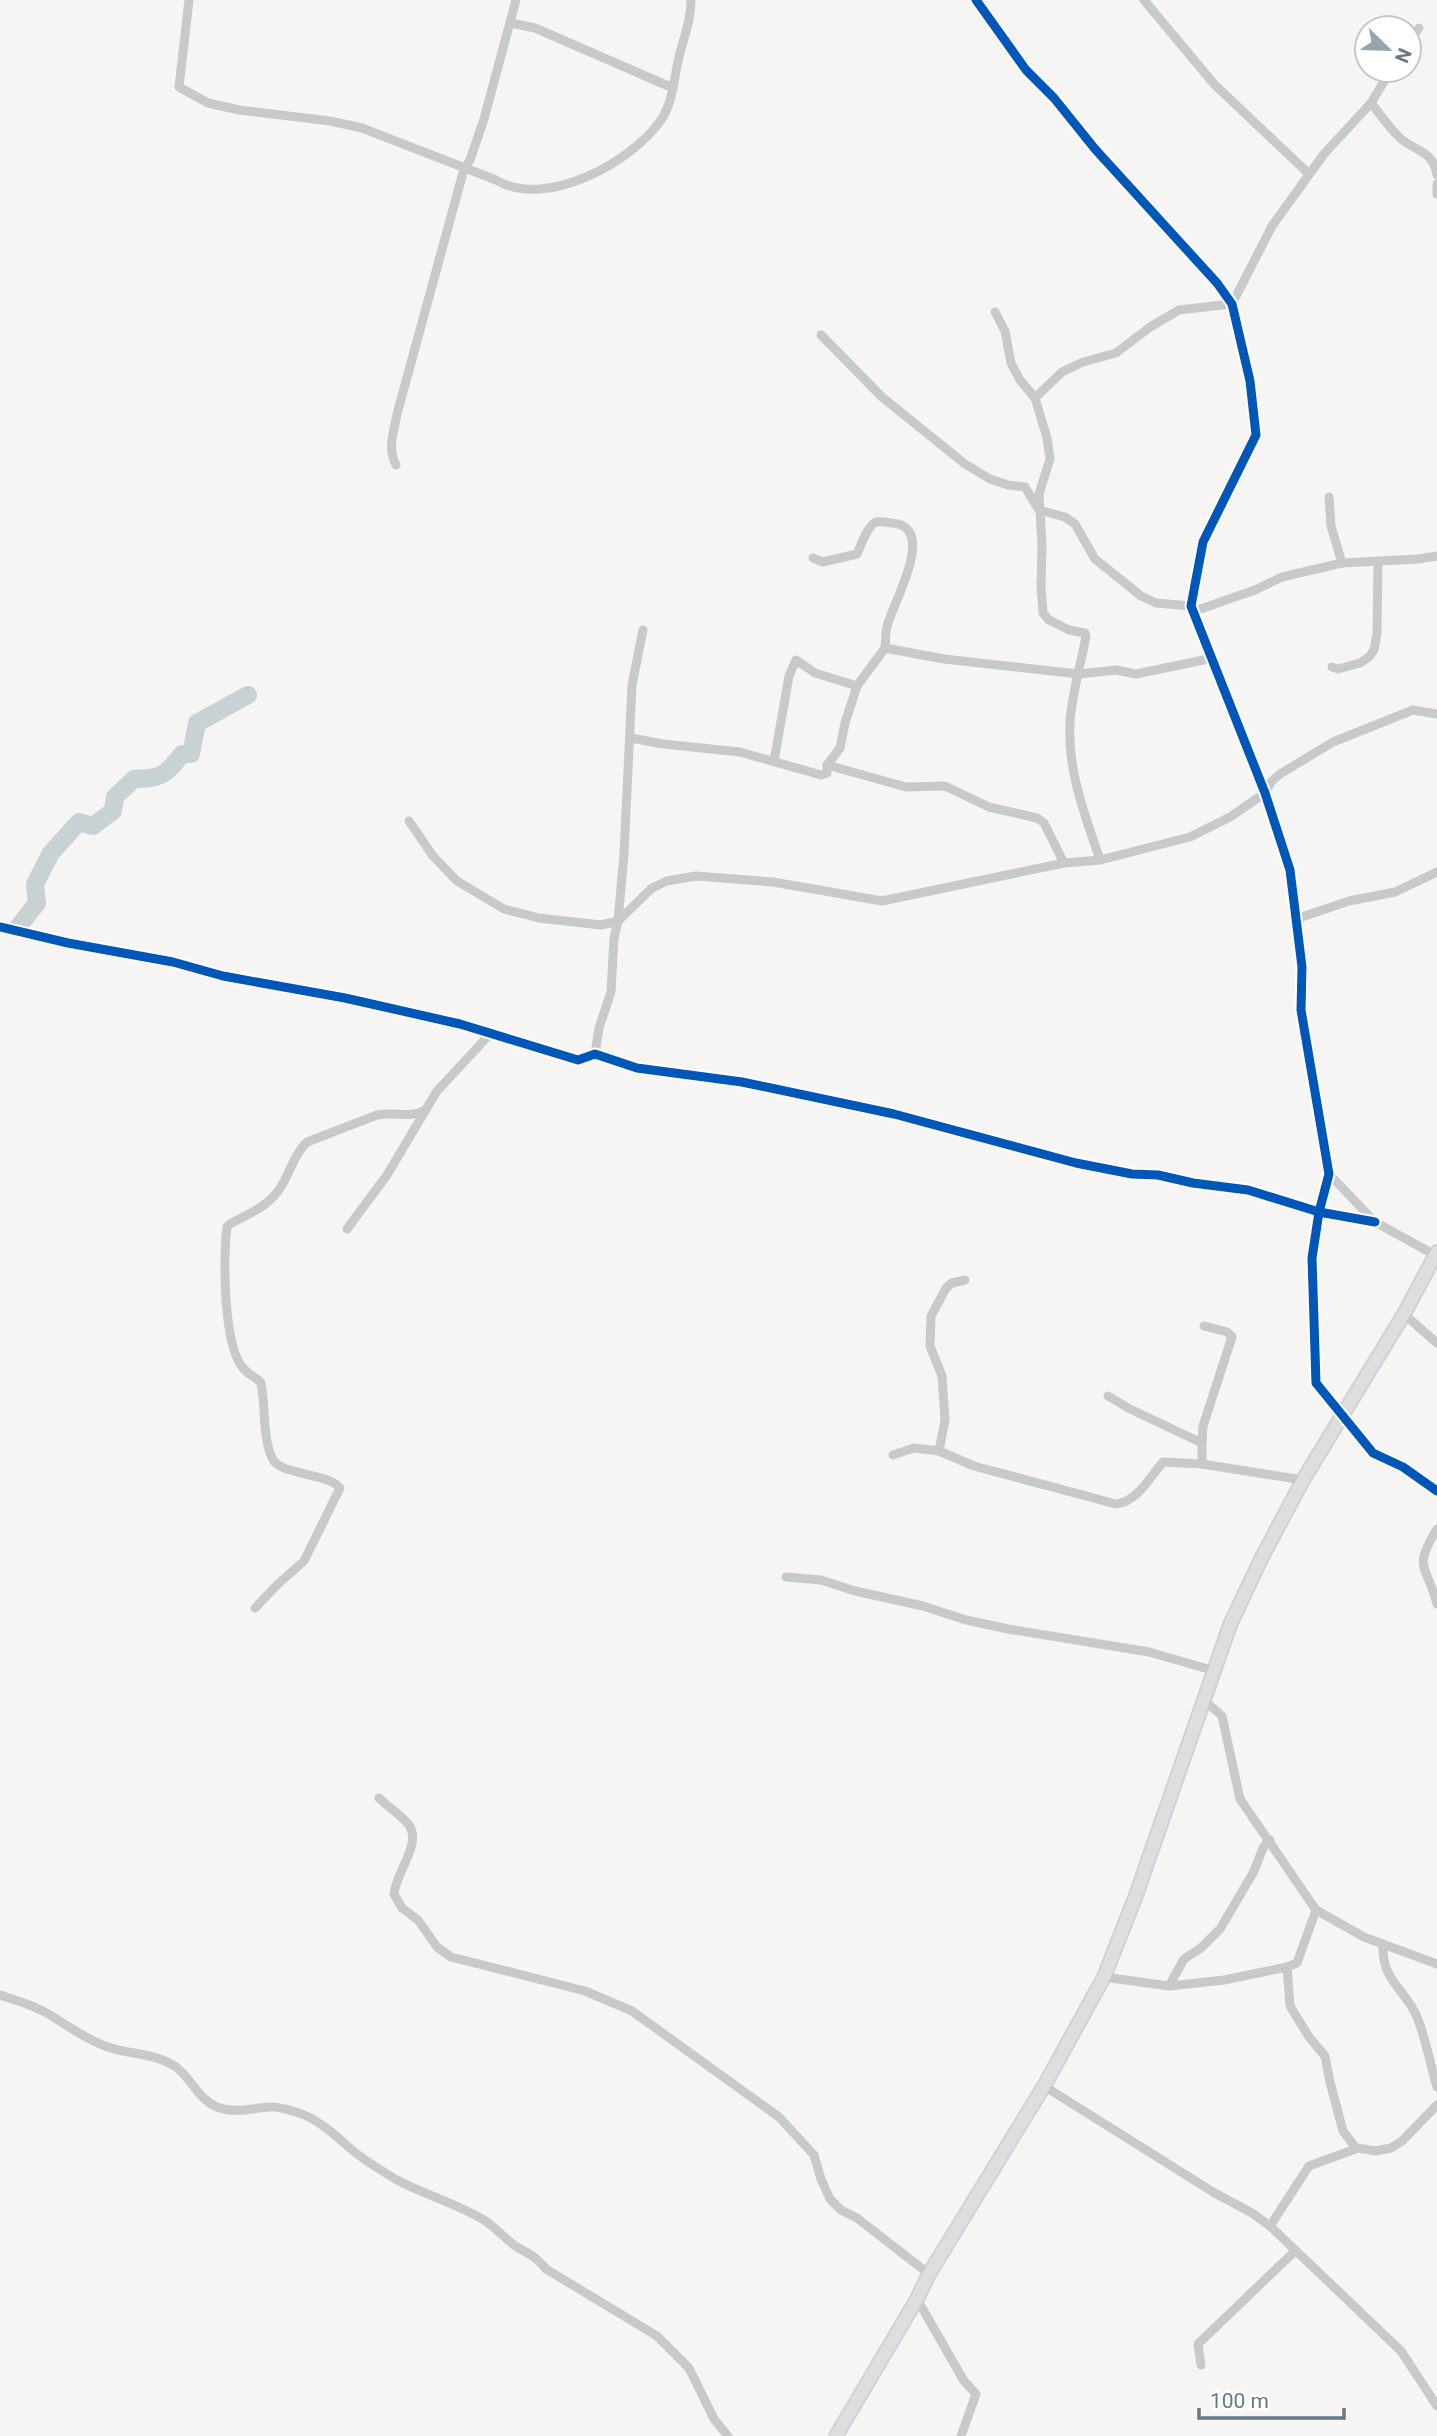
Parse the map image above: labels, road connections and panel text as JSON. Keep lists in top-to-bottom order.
{
  "scale_bar": "100 m",
  "north": "bottom right"
}
